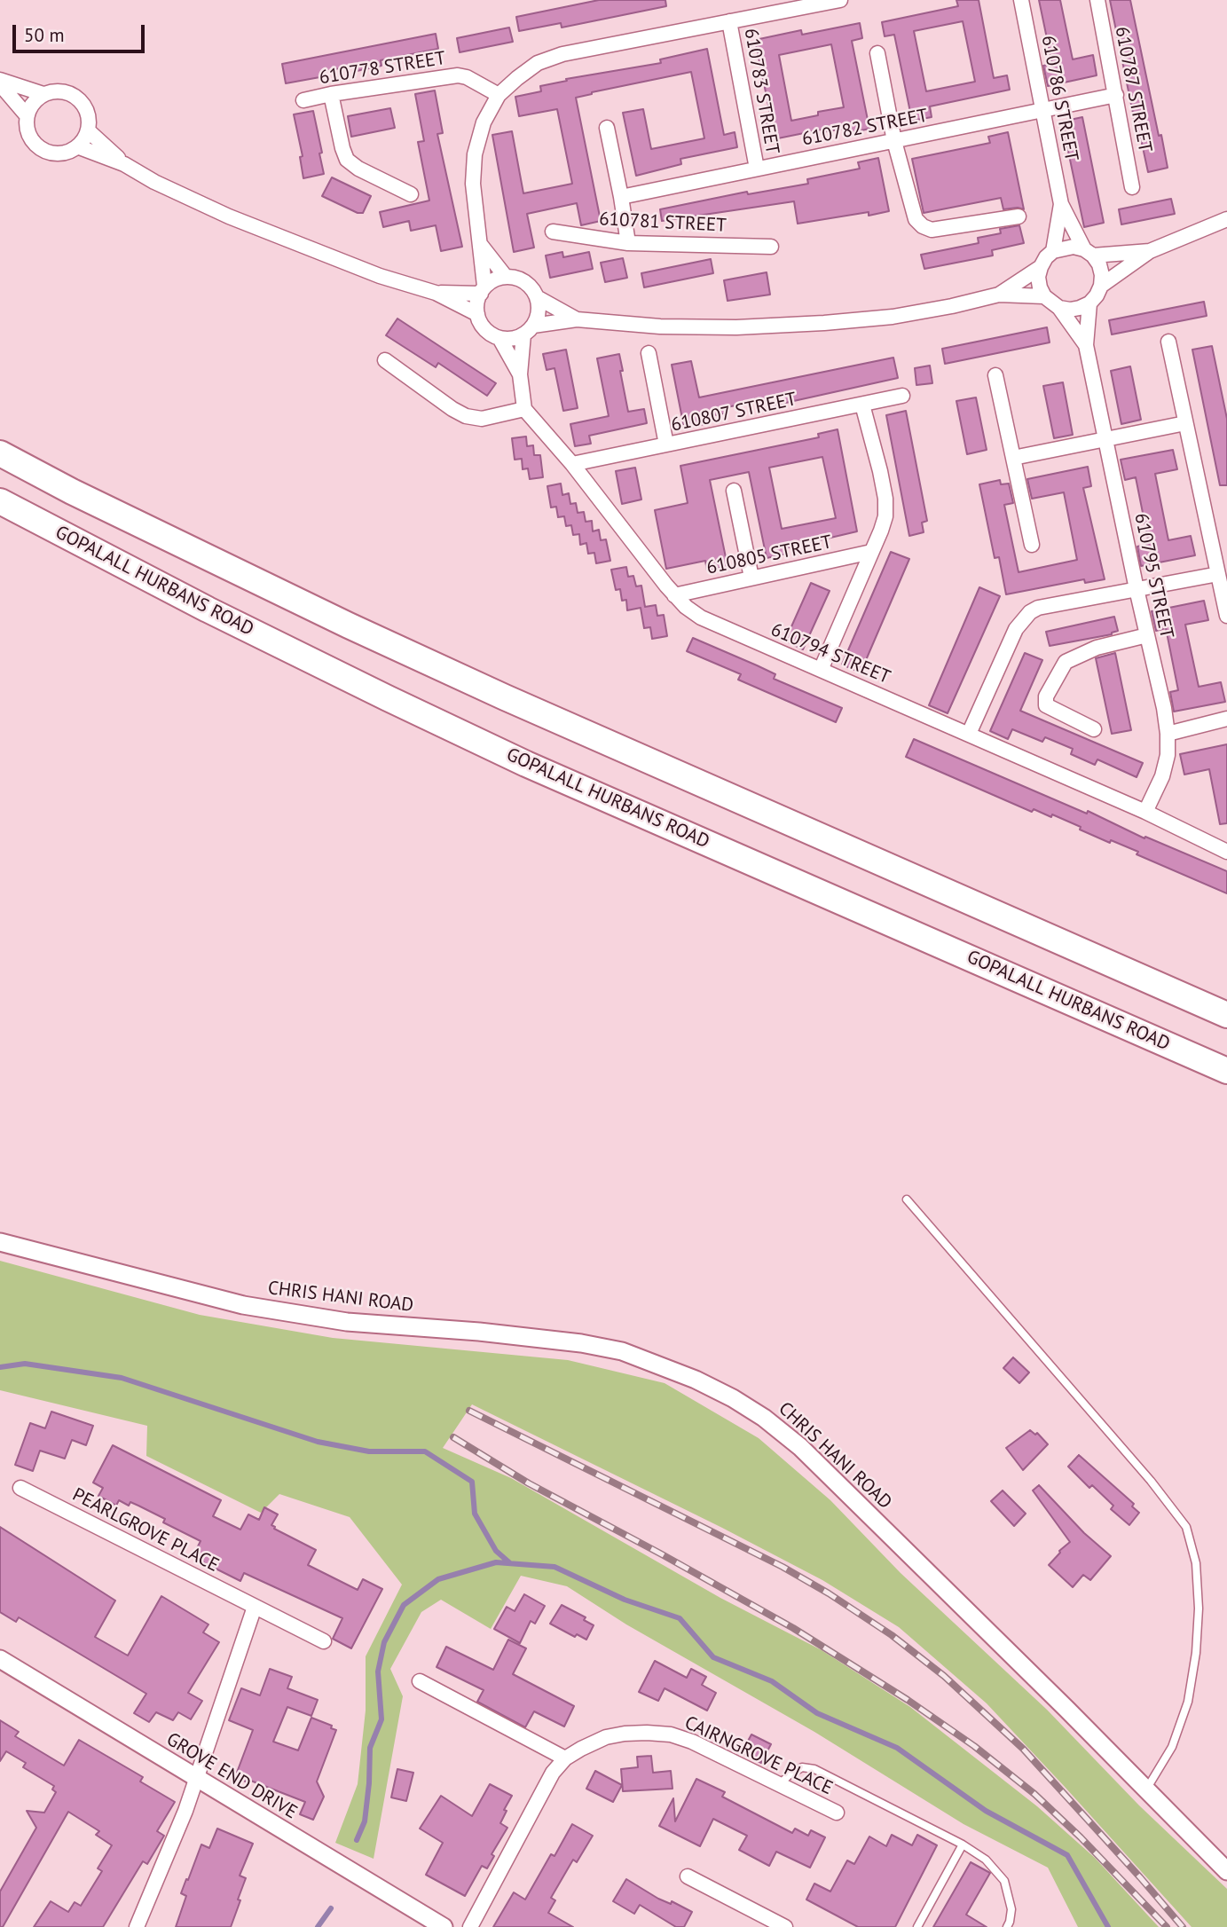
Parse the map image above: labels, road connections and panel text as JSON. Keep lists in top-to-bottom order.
{
  "streets": {
    "highway": ["GOPALALL HURBANS ROAD"],
    "street": [
      "610778 STREET",
      "610787 STREET",
      "610783 STREET",
      "610786 STREET",
      "610782 STREET",
      "610781 STREET",
      "610807 STREET",
      "610805 STREET",
      "610795 STREET",
      "610794 STREET",
      "CHRIS HANI ROAD",
      "PEARLGROVE PLACE",
      "CAIRNGROVE PLACE",
      "GROVE END DRIVE"
    ]
  },
  "crossings": [
    ["610787 STREET", "610782 STREET"],
    ["610783 STREET", "610782 STREET"],
    ["610786 STREET", "610782 STREET"],
    ["610807 STREET", "610794 STREET"],
    ["610805 STREET", "610794 STREET"],
    ["610795 STREET", "610794 STREET"]
  ],
  "scale_bar": "50 m"
}
